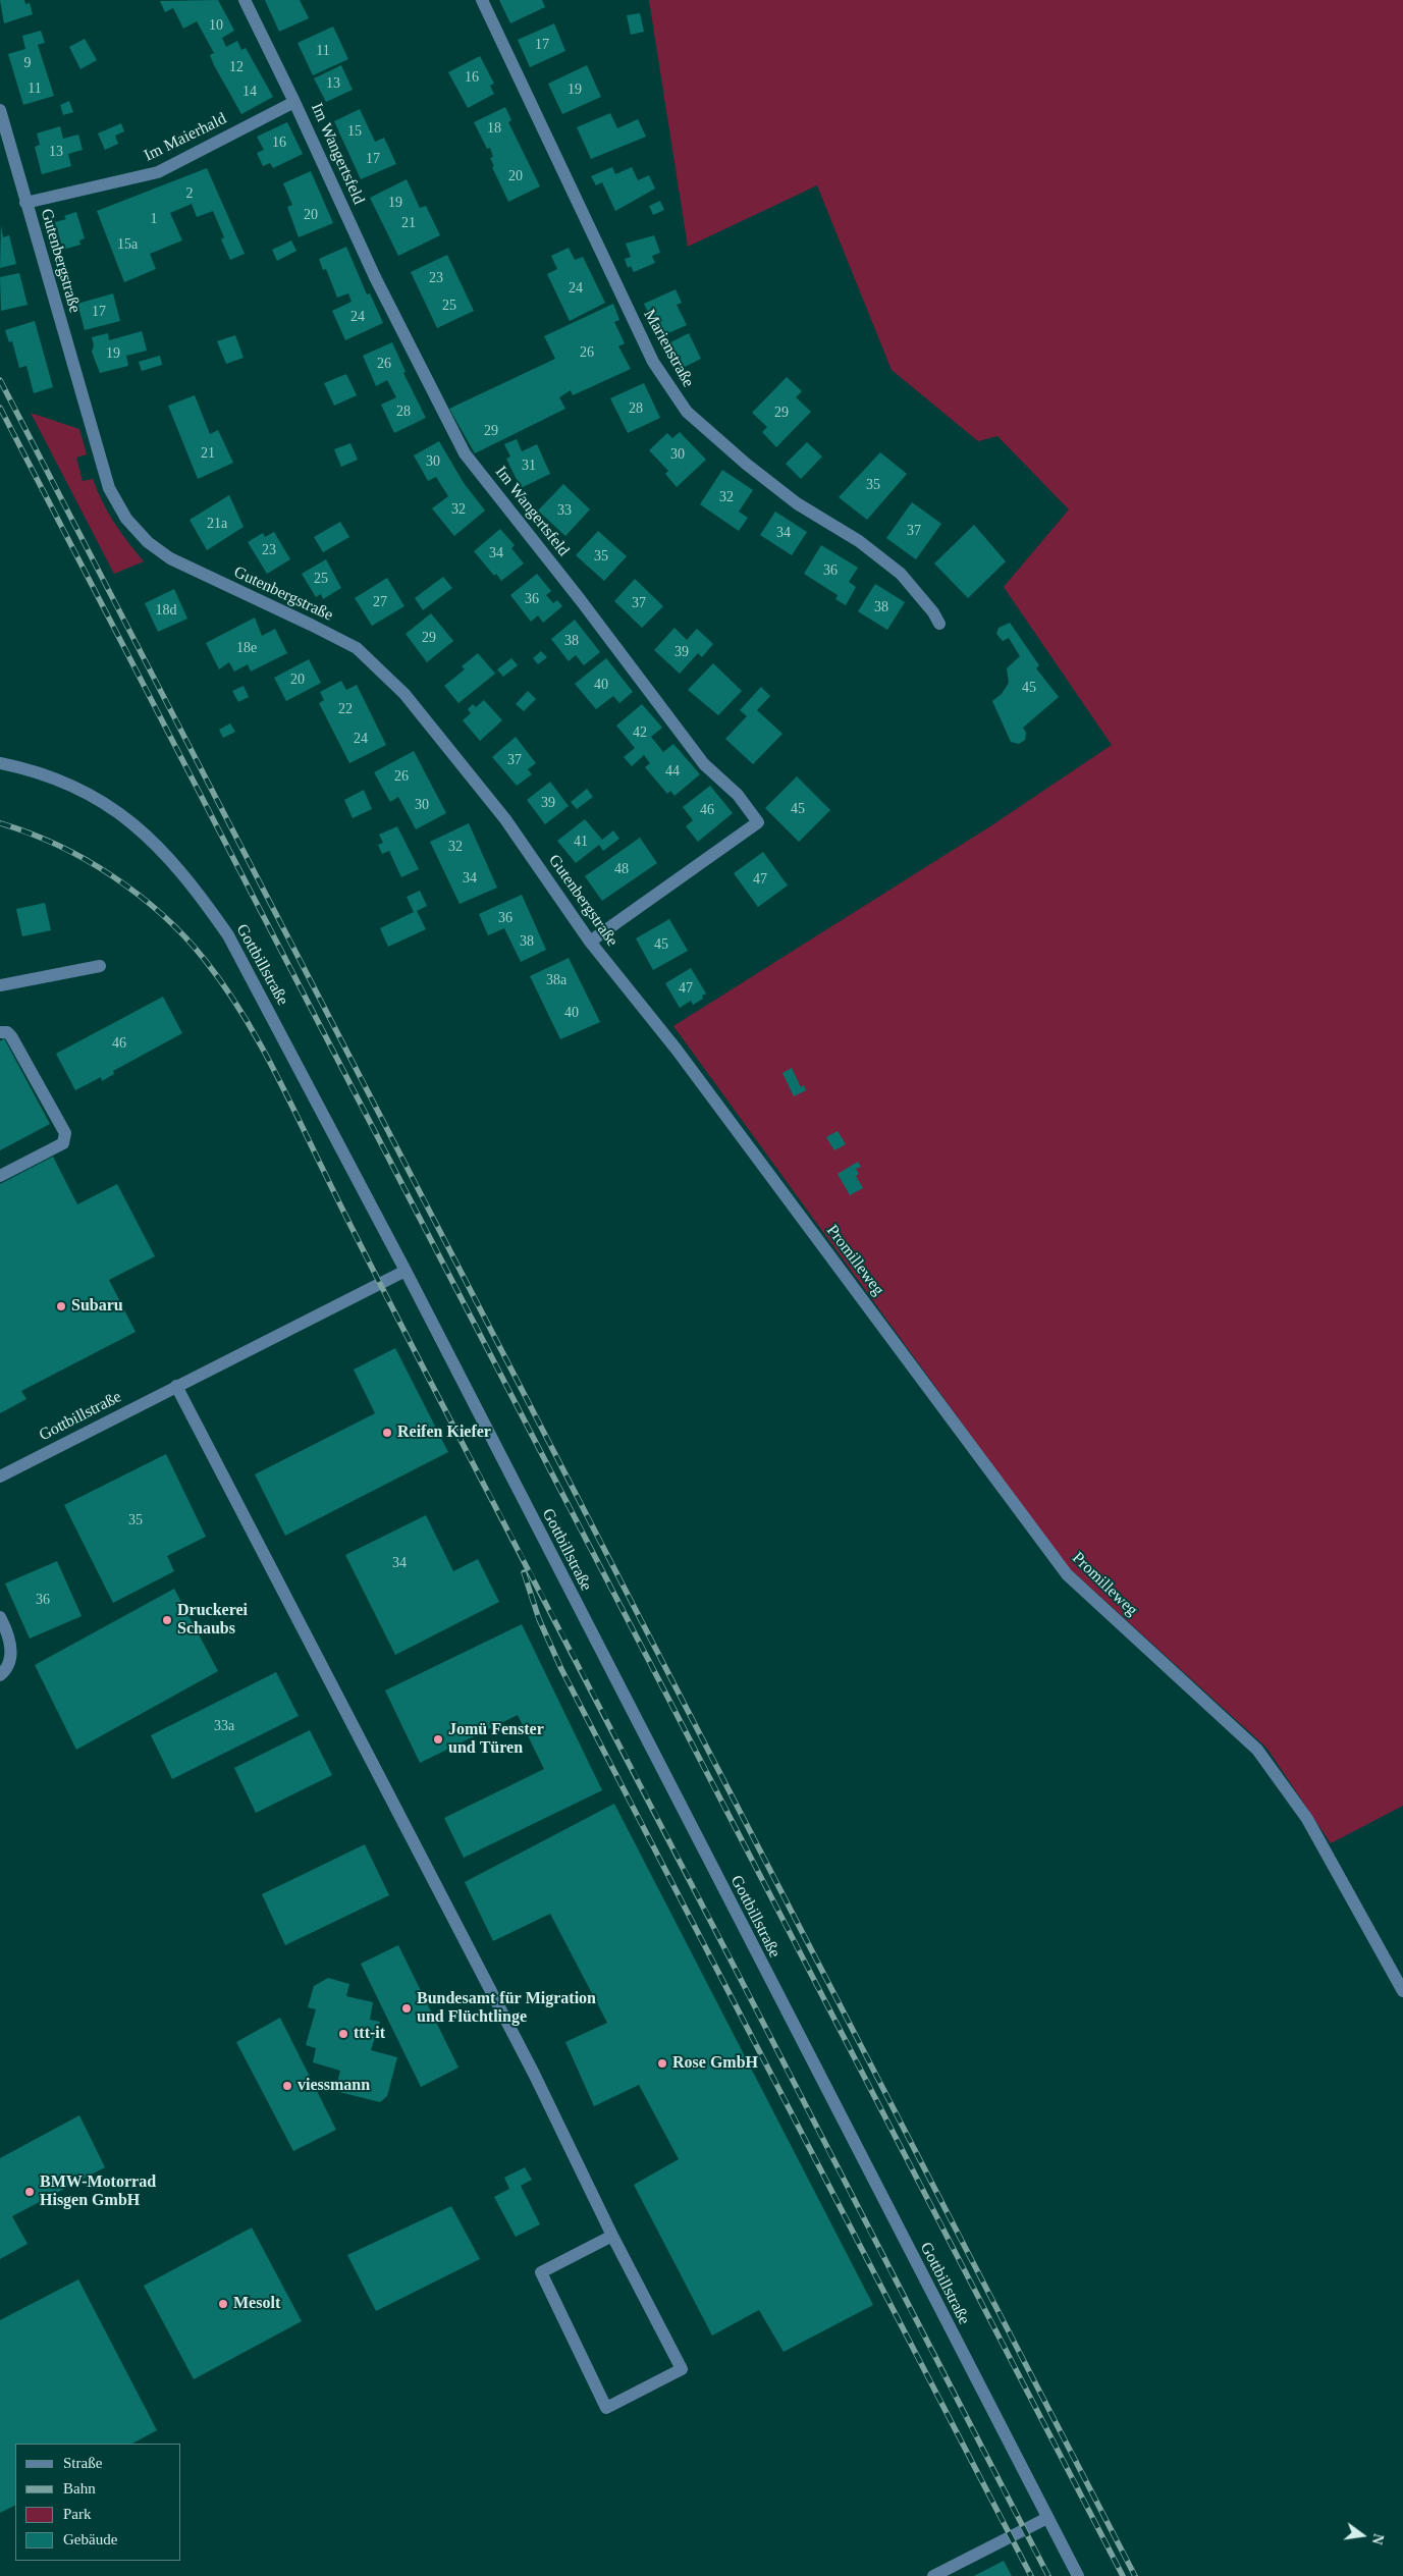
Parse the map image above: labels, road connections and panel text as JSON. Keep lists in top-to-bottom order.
{
  "streets": {
    "street": [
      "Im Maierhald",
      "Im Wangertsfeld",
      "Gutenbergstraße",
      "Marienstraße",
      "Gottbillstraße",
      "Promilleweg"
    ]
  },
  "crossings": [
    ["Im Maierhald", "Im Wangertsfeld"],
    ["Im Maierhald", "Gutenbergstraße"],
    ["Im Wangertsfeld", "Gutenbergstraße"],
    ["Gutenbergstraße", "Promilleweg"]
  ],
  "places": [
    "Subaru",
    "Reifen Kiefer",
    "Druckerei Schaubs",
    "Jomü Fenster und Türen",
    "Bundesamt für Migration und Flüchtlinge",
    "ttt-it",
    "Rose GmbH",
    "viessmann",
    "BMW-Motorrad Hisgen GmbH",
    "Mesolt"
  ],
  "house_numbers": [
    "10",
    "17",
    "11",
    "9",
    "12",
    "16",
    "13",
    "11",
    "19",
    "14",
    "18",
    "15",
    "16",
    "13",
    "17",
    "20",
    "2",
    "19",
    "20",
    "1",
    "21",
    "15a",
    "23",
    "24",
    "25",
    "17",
    "24",
    "26",
    "19",
    "26",
    "28",
    "28",
    "29",
    "29",
    "21",
    "30",
    "30",
    "31",
    "35",
    "32",
    "32",
    "33",
    "21a",
    "37",
    "34",
    "23",
    "34",
    "35",
    "36",
    "25",
    "36",
    "27",
    "37",
    "38",
    "18d",
    "29",
    "38",
    "18e",
    "39",
    "20",
    "40",
    "45",
    "22",
    "42",
    "24",
    "37",
    "44",
    "26",
    "39",
    "30",
    "45",
    "46",
    "41",
    "32",
    "48",
    "34",
    "47",
    "36",
    "38",
    "45",
    "38a",
    "47",
    "40",
    "46",
    "35",
    "34",
    "36",
    "33a"
  ],
  "legend": [
    "Straße",
    "Bahn",
    "Park",
    "Gebäude"
  ],
  "north": "right"
}
